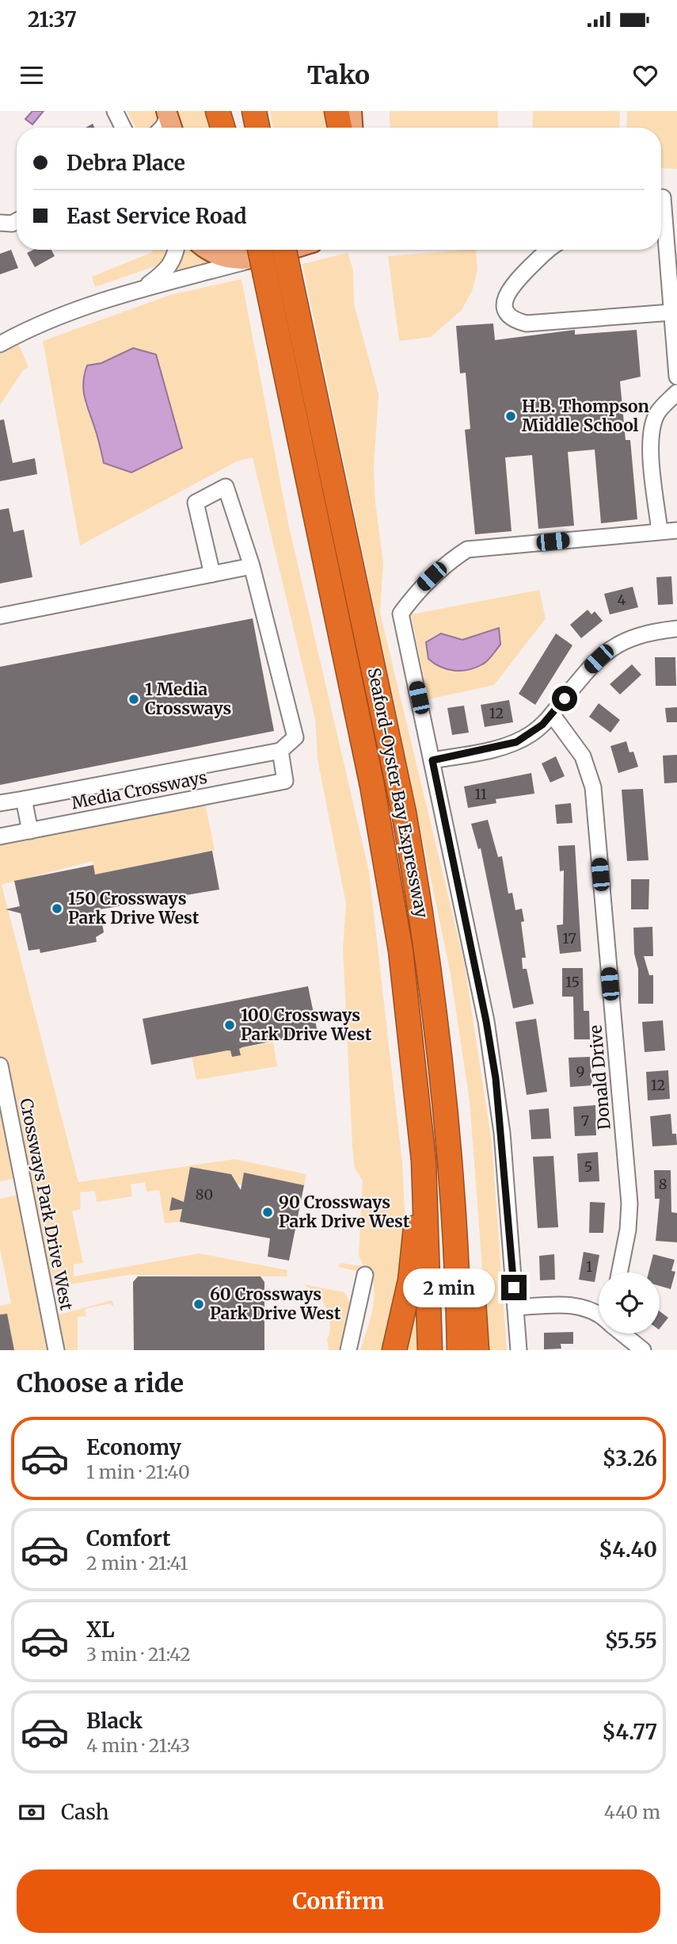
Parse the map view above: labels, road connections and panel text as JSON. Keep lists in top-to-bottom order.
{
  "streets": {
    "highway": ["Seaford-Oyster Bay Expressway"],
    "street": ["Media Crossways", "Donald Drive", "Crossways Park Drive West"]
  },
  "places": [
    "H.B. Thompson Middle School",
    "1 Media Crossways",
    "150 Crossways Park Drive West",
    "100 Crossways Park Drive West",
    "90 Crossways Park Drive West",
    "60 Crossways Park Drive West"
  ],
  "house_numbers": [
    "4",
    "12",
    "11",
    "17",
    "15",
    "9",
    "12",
    "7",
    "5",
    "8",
    "80",
    "1"
  ],
  "page": {
    "status": "21:37",
    "header": "Tako",
    "banner": ["Debra Place", "East Service Road"],
    "bubble": "2 min",
    "heading": "Choose a ride",
    "list": [
      {
        "name": "Economy",
        "note": "1 min · 21:40",
        "value": "$3.26"
      },
      {
        "name": "Comfort",
        "note": "2 min · 21:41",
        "value": "$4.40"
      },
      {
        "name": "XL",
        "note": "3 min · 21:42",
        "value": "$5.55"
      },
      {
        "name": "Black",
        "note": "4 min · 21:43",
        "value": "$4.77"
      }
    ],
    "pay": ["Cash", "440 m"],
    "buttons": "Confirm"
  }
}
